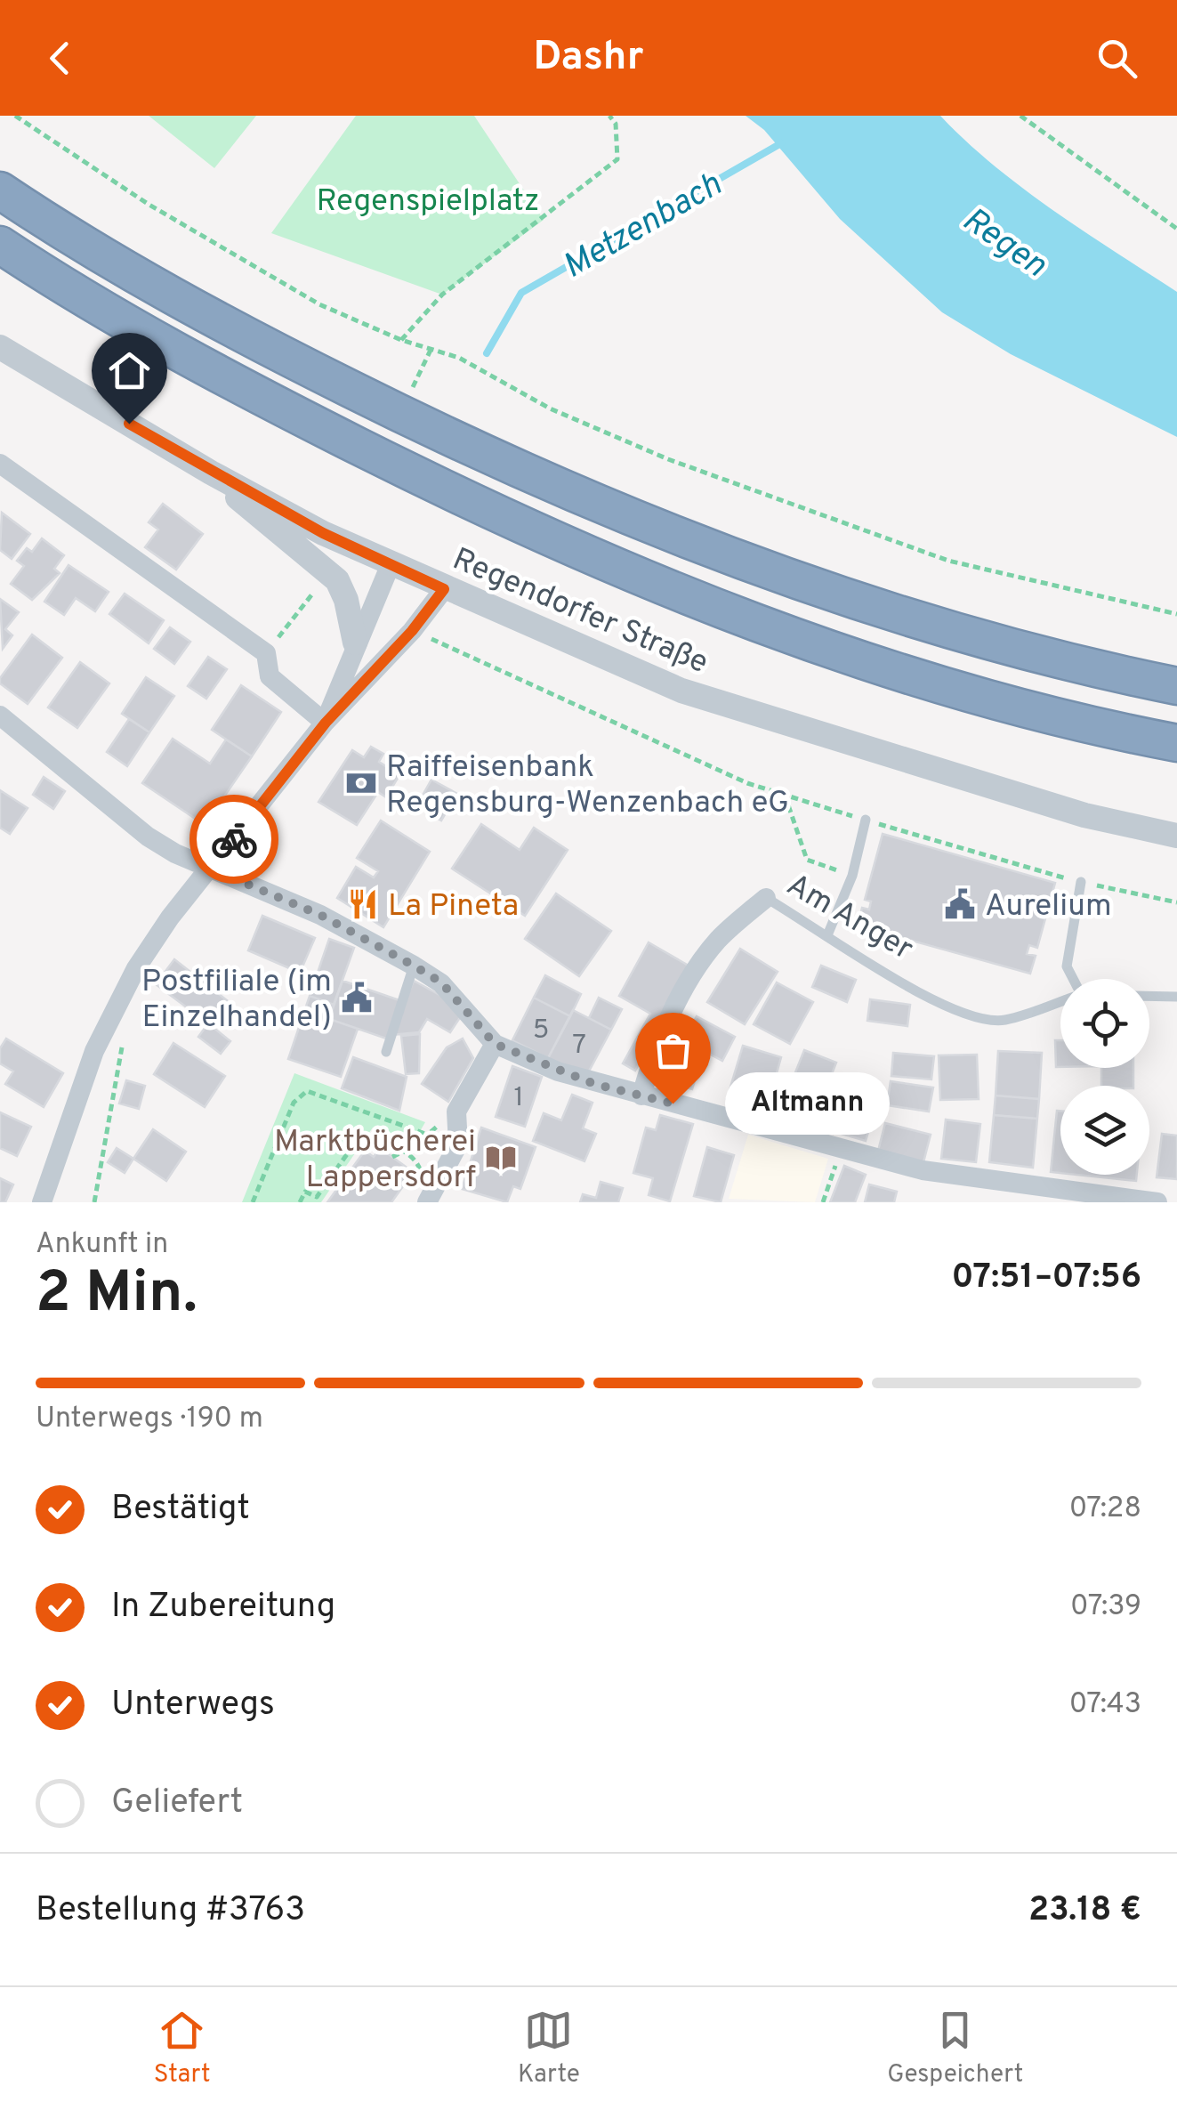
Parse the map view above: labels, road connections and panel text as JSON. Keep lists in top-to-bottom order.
{
  "streets": {
    "street": ["Regendorfer Straße", "Am Anger"]
  },
  "water": ["Metzenbach", "Regen"],
  "parks": ["Regenspielplatz"],
  "places": {
    "bank": ["Raiffeisenbank Regensburg-Wenzenbach eG"],
    "restaurant": ["La Pineta"],
    "public building": ["Aurelium", "Postfiliale (im Einzelhandel)"],
    "other": ["Altmann"],
    "library": ["Marktbücherei Lappersdorf"]
  },
  "house_numbers": ["5", "7", "1"],
  "page": {
    "header": "Dashr",
    "bubble": "Altmann",
    "heading": ["2 Min.", "Ankunft in", "07:51–07:56"],
    "panel": ["Bestellung #3763", "23.18 €"],
    "bar": "Unterwegs · 190 m",
    "list": [
      ["Bestätigt", "07:28"],
      ["In Zubereitung", "07:39"],
      ["Unterwegs", "07:43"],
      "Geliefert"
    ],
    "tabs": ["Start", "Karte", "Gespeichert"]
  }
}
